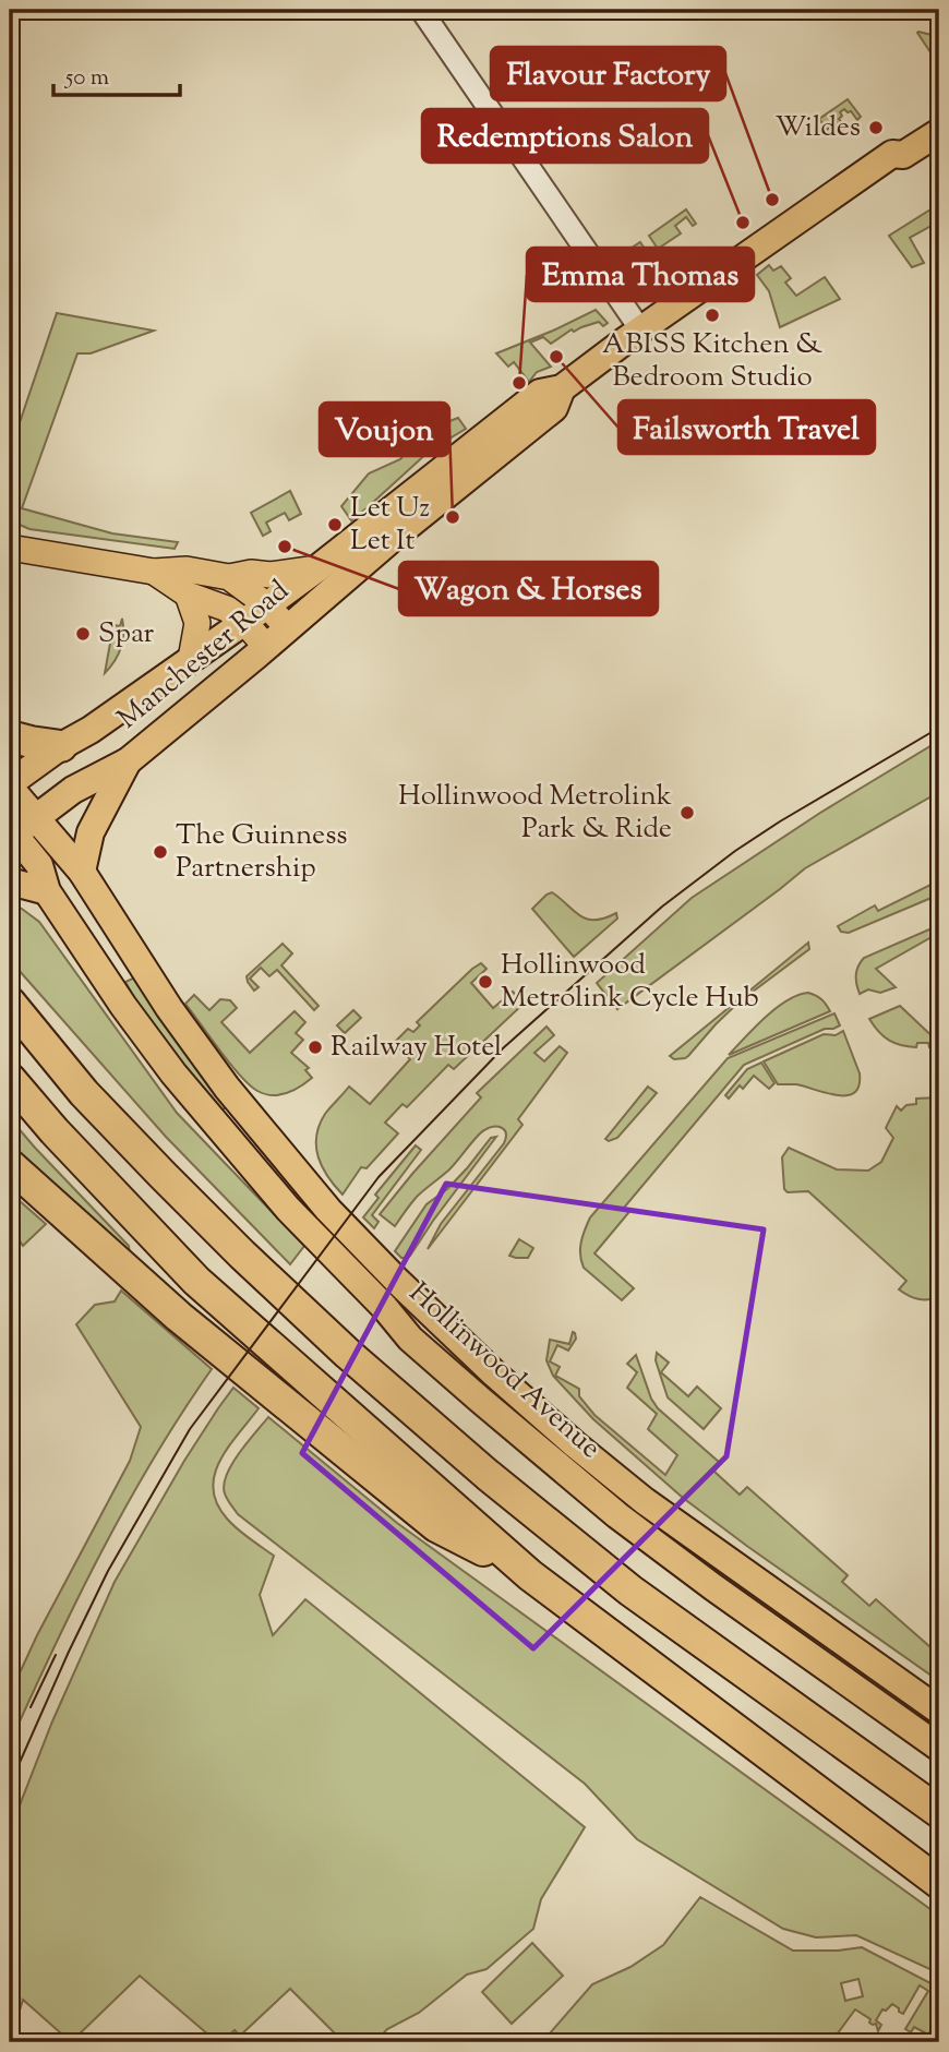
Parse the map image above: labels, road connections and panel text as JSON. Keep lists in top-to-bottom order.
{
  "streets": {
    "highway": ["Manchester Road", "Hollinwood Avenue"]
  },
  "crossings": [
    ["Manchester Road", "Hollinwood Avenue"]
  ],
  "places": [
    "Wildes",
    "Flavour Factory",
    "Redemptions Salon",
    "ABISS Kitchen & Bedroom Studio",
    "Failsworth Travel",
    "Emma Thomas",
    "Voujon",
    "Let Uz Let It",
    "Wagon & Horses",
    "Spar",
    "Hollinwood Metrolink Park & Ride",
    "The Guinness Partnership",
    "Hollinwood Metrolink Cycle Hub",
    "Railway Hotel"
  ],
  "scale_bar": "50 m"
}
